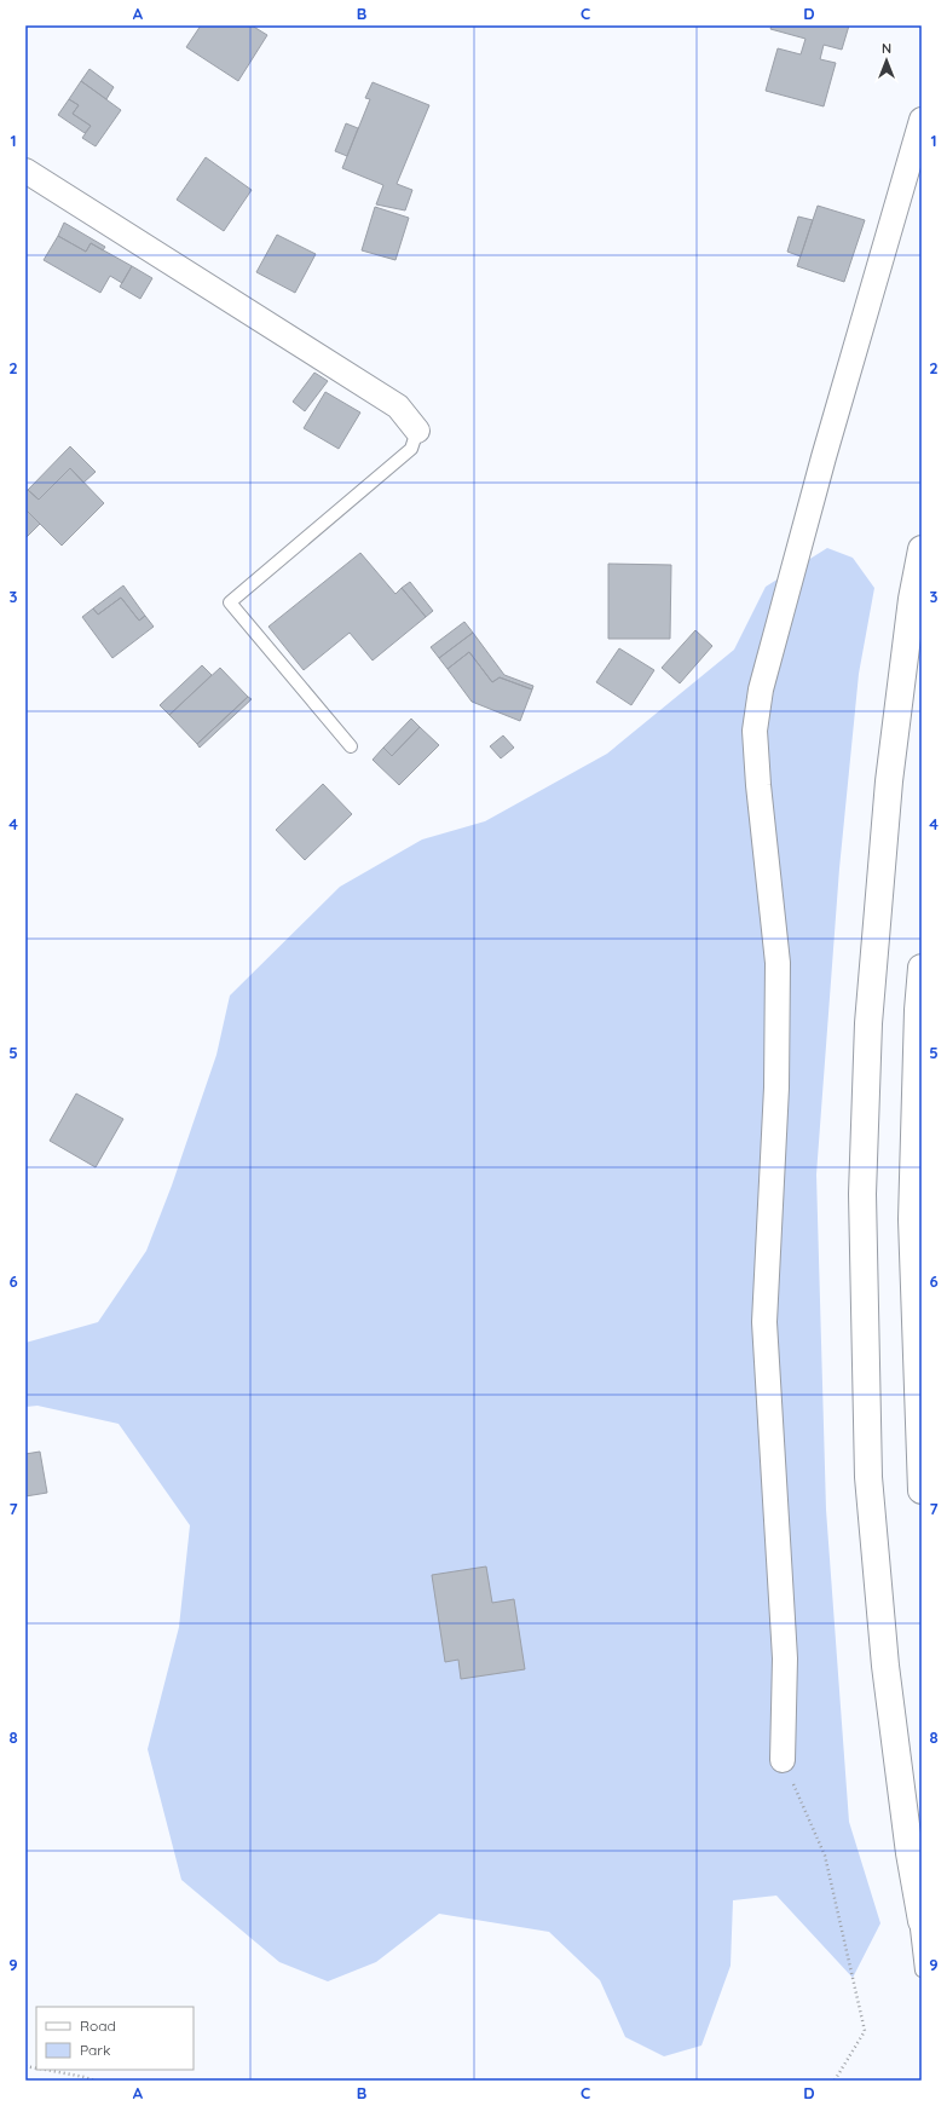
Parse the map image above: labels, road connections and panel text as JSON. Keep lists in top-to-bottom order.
{
  "legend": ["Road", "Park"],
  "north": "top",
  "grid": {
    "columns": [
      "A",
      "B",
      "C",
      "D"
    ],
    "rows": [
      "1",
      "2",
      "3",
      "4",
      "5",
      "6",
      "7",
      "8",
      "9"
    ]
  }
}
